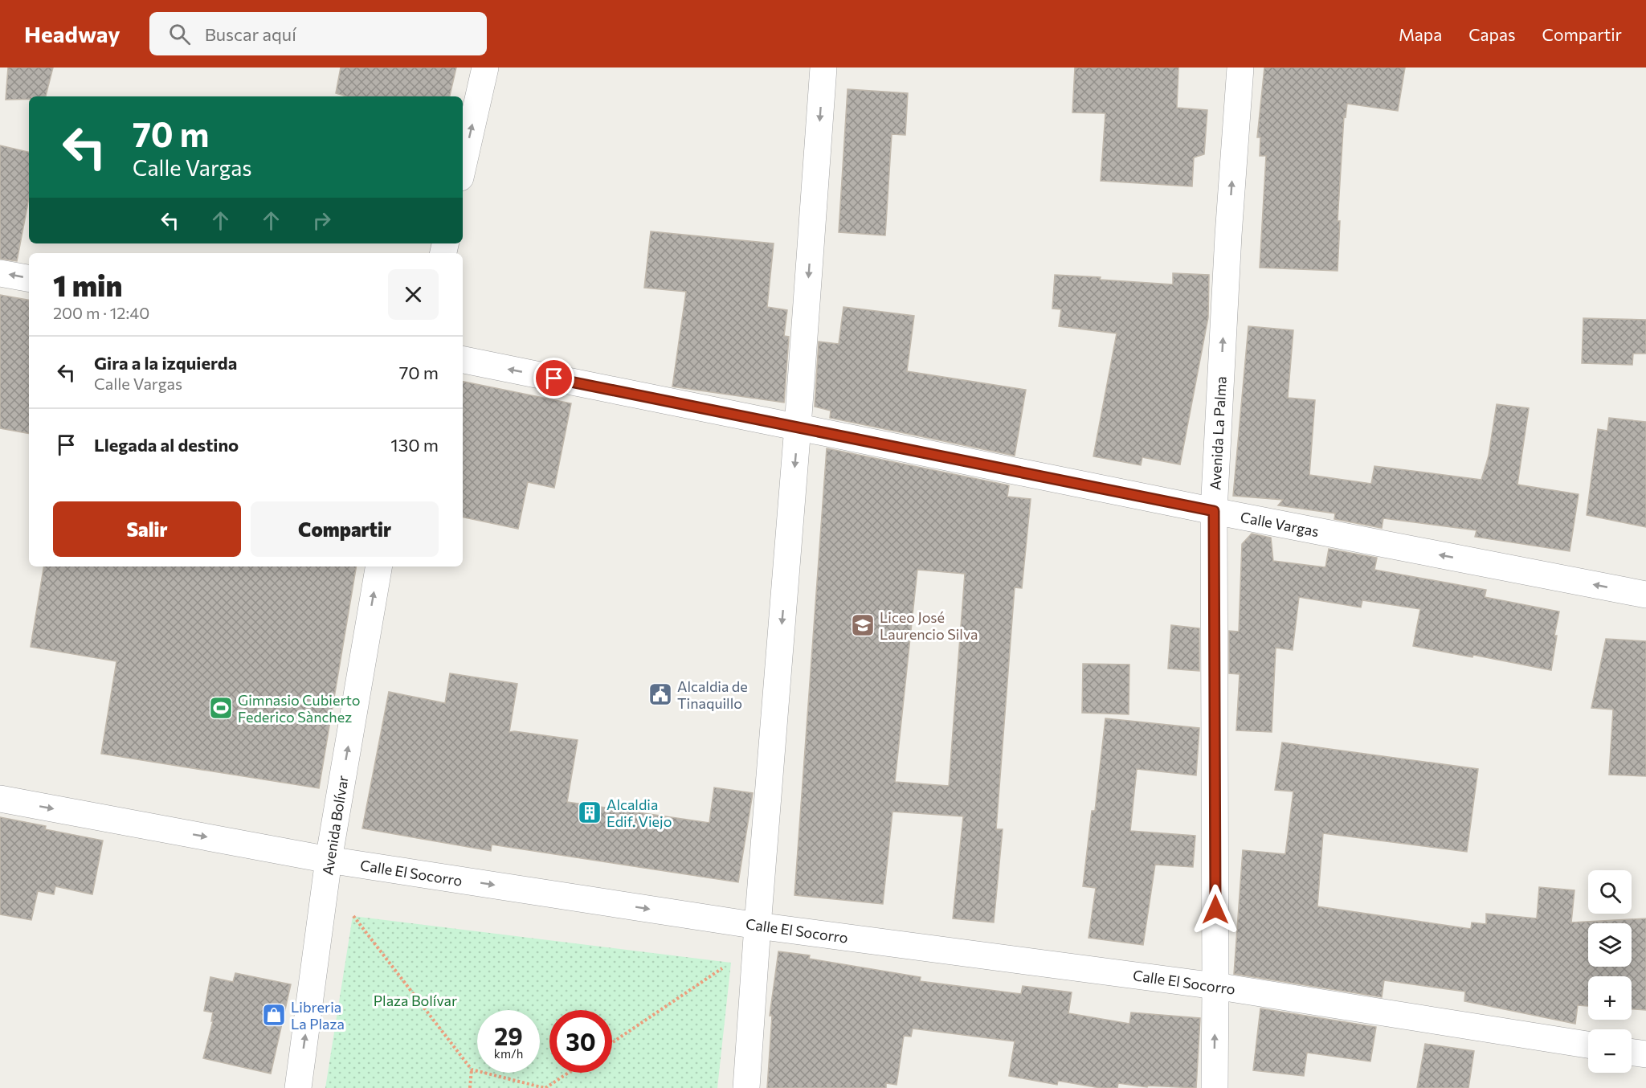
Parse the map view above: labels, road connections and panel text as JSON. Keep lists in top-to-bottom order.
{
  "streets": {
    "street": [
      "Avenida La Palma",
      "Calle Vargas",
      "Avenida Bolívar",
      "Calle El Socorro"
    ]
  },
  "crossings": [
    ["Avenida La Palma", "Calle Vargas"],
    ["Avenida La Palma", "Calle El Socorro"],
    ["Avenida Bolívar", "Calle El Socorro"]
  ],
  "one_way": [
    "Avenida La Palma",
    "Calle Vargas",
    "Avenida Bolívar",
    "Calle El Socorro"
  ],
  "parks": ["Plaza Bolívar"],
  "places": {
    "school or university": ["Liceo José Laurencio Silva"],
    "public building": ["Alcaldia de Tinaquillo"],
    "sports": ["Gimnasio Cubierto Federico Sànchez"],
    "building": ["Alcaldia Edif. Viejo"],
    "shop": ["Libreria La Plaza"]
  },
  "page": {
    "header": "Headway",
    "search": "Buscar aquí",
    "nav": ["Mapa", "Capas", "Compartir"],
    "turn": ["70 m", "Calle Vargas"],
    "heading": ["1 min", "200 m · 12:40"],
    "list": [
      {
        "name": "Gira a la izquierda",
        "note": "Calle Vargas",
        "value": "70 m"
      },
      {
        "name": "Llegada al destino",
        "value": "130 m"
      }
    ],
    "buttons": ["Salir", "Compartir"],
    "map_buttons": ["+", "−"],
    "speed": "29 km/h",
    "limit": "30"
  }
}
